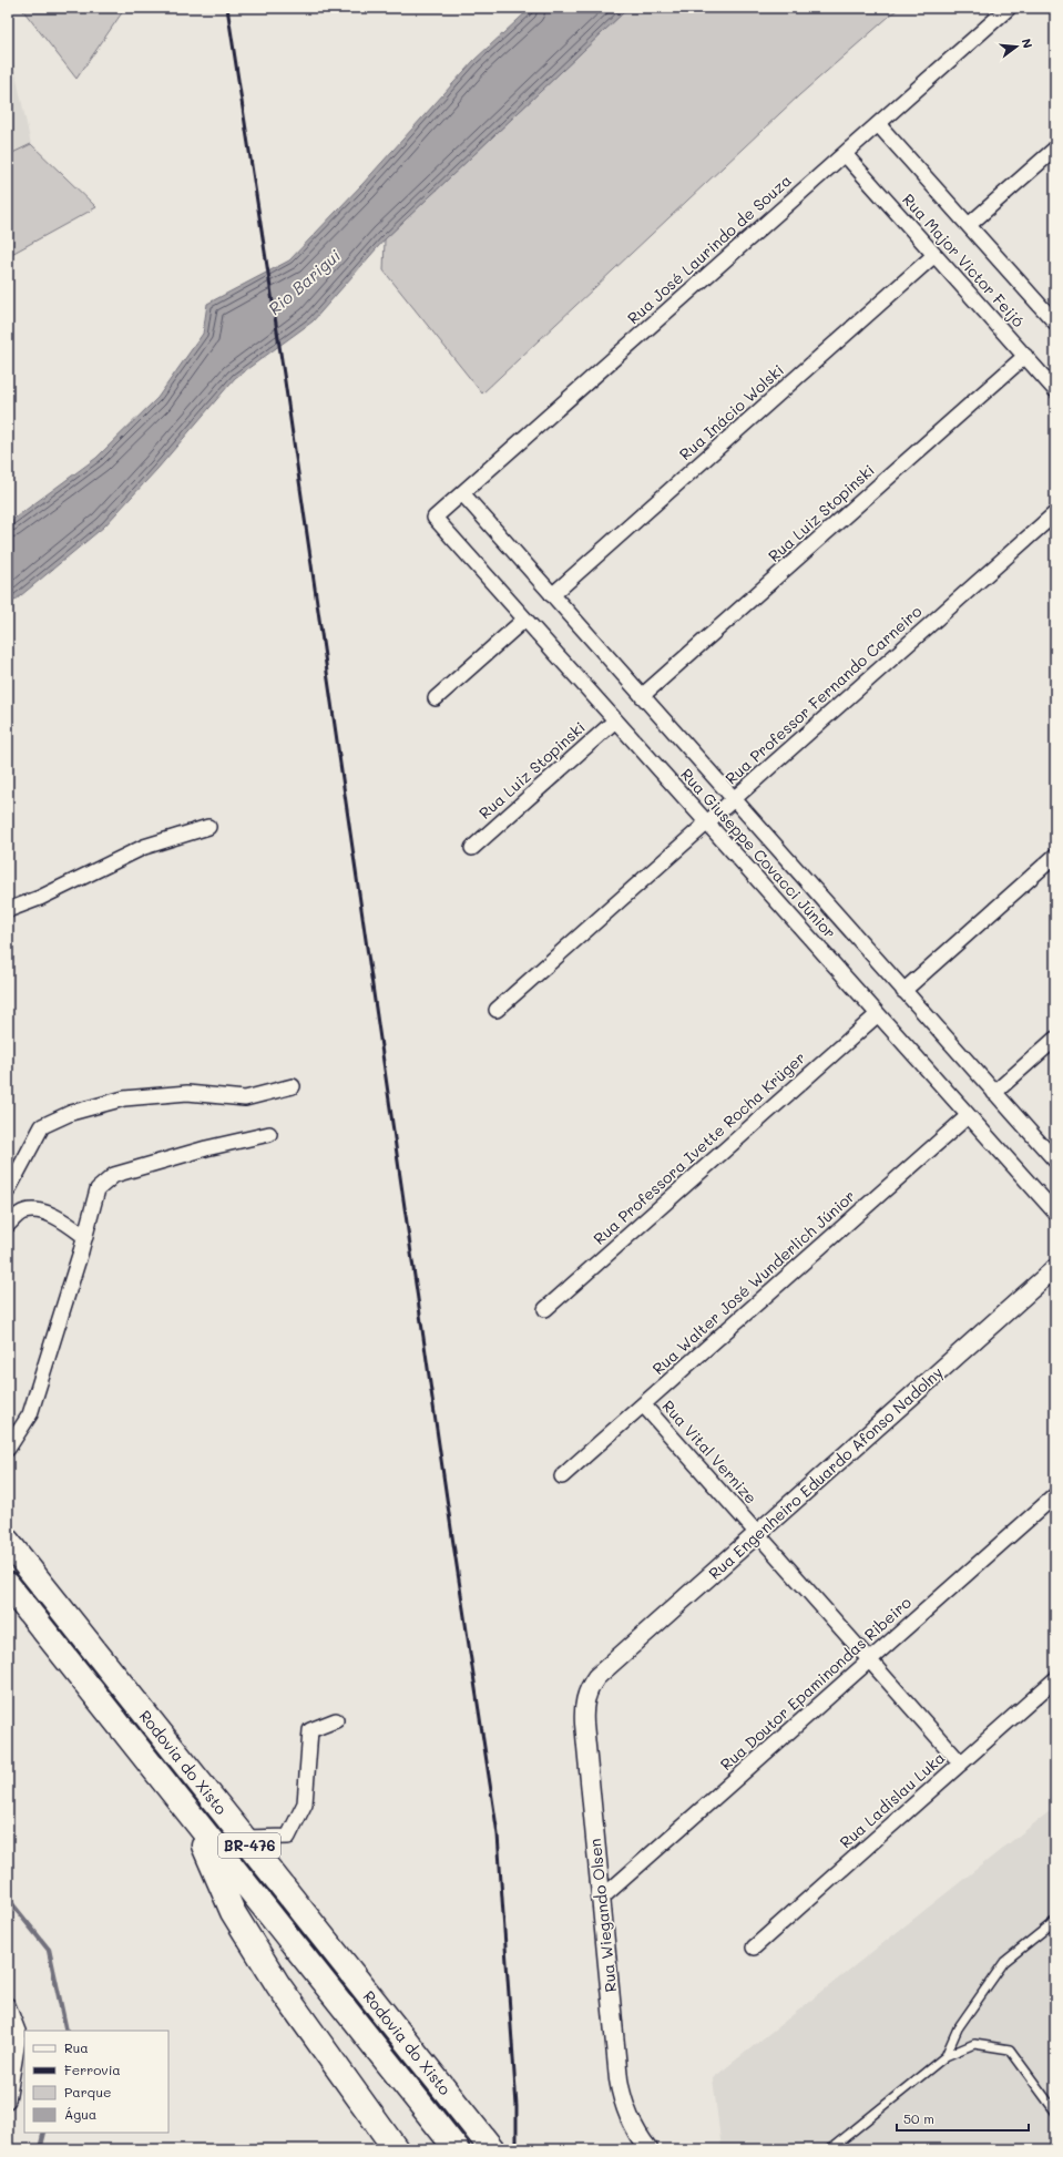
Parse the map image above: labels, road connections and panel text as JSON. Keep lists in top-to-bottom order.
{
  "streets": {
    "highway": ["Rodovia do Xisto", "BR-476"],
    "street": [
      "Rua José Laurindo de Souza",
      "Rua Major Victor Feijó",
      "Rua Inácio Wolski",
      "Rua Luiz Stopinski",
      "Rua Professor Fernando Carneiro",
      "Rua Giuseppe Covacci Júnior",
      "Rua Professora Ivette Rocha Krüger",
      "Rua Walter José Wunderlich Júnior",
      "Rua Vital Vernize",
      "Rua Engenheiro Eduardo Afonso Nadolny",
      "Rua Doutor Epaminondas Ribeiro",
      "Rua Ladislau Luka",
      "Rua Wiegando Olsen"
    ]
  },
  "crossings": [
    ["Rua José Laurindo de Souza", "Rua Major Victor Feijó"],
    ["Rua José Laurindo de Souza", "Rua Giuseppe Covacci Júnior"],
    ["Rua Major Victor Feijó", "Rua Inácio Wolski"],
    ["Rua Major Victor Feijó", "Rua Luiz Stopinski"],
    ["Rua Inácio Wolski", "Rua Giuseppe Covacci Júnior"],
    ["Rua Luiz Stopinski", "Rua Giuseppe Covacci Júnior"],
    ["Rua Professor Fernando Carneiro", "Rua Giuseppe Covacci Júnior"],
    ["Rua Giuseppe Covacci Júnior", "Rua Professora Ivette Rocha Krüger"],
    ["Rua Giuseppe Covacci Júnior", "Rua Walter José Wunderlich Júnior"],
    ["Rua Walter José Wunderlich Júnior", "Rua Vital Vernize"],
    ["Rua Vital Vernize", "Rua Engenheiro Eduardo Afonso Nadolny"],
    ["Rua Vital Vernize", "Rua Doutor Epaminondas Ribeiro"],
    ["Rua Vital Vernize", "Rua Ladislau Luka"],
    ["Rua Engenheiro Eduardo Afonso Nadolny", "Rua Wiegando Olsen"],
    ["Rua Doutor Epaminondas Ribeiro", "Rua Wiegando Olsen"]
  ],
  "water": ["Rio Barigui"],
  "legend": [
    "Rua",
    "Ferrovia",
    "Parque",
    "Água"
  ],
  "scale_bar": "50 m",
  "north": "right"
}
